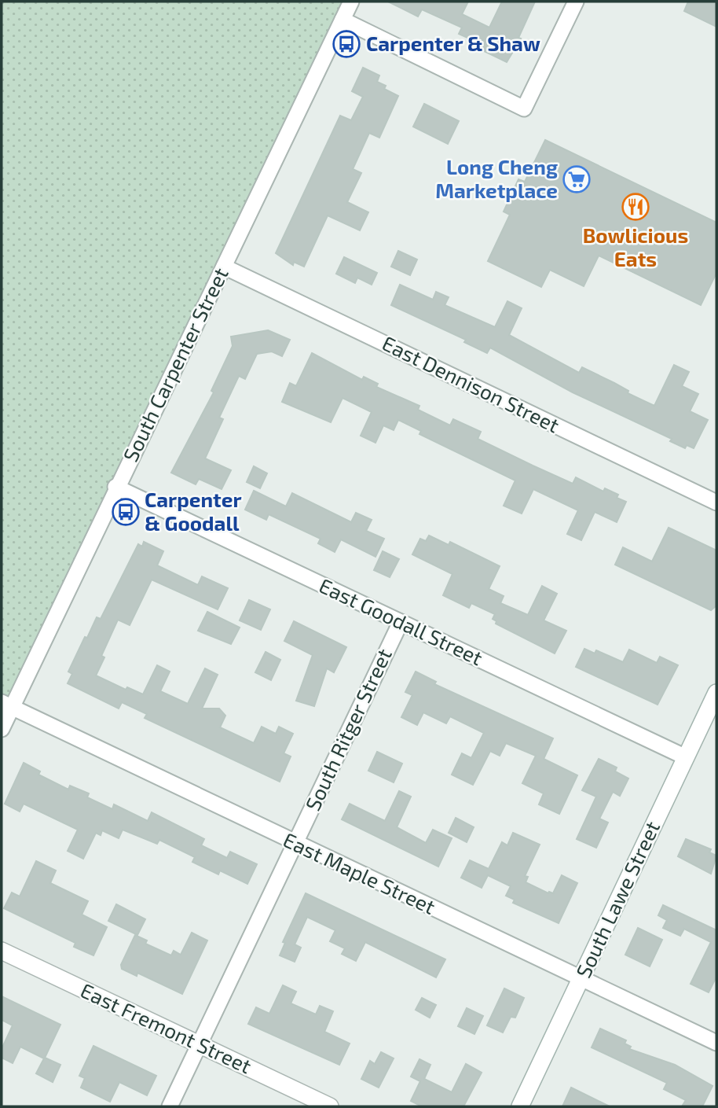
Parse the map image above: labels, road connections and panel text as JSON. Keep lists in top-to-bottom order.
{
  "streets": {
    "main road": ["South Lawe Street", "East Fremont Street"],
    "street": [
      "South Carpenter Street",
      "East Dennison Street",
      "East Goodall Street",
      "South Ritger Street",
      "East Maple Street"
    ]
  },
  "crossings": [
    ["South Carpenter Street", "East Dennison Street"],
    ["South Carpenter Street", "East Goodall Street"],
    ["South Carpenter Street", "East Maple Street"],
    ["East Goodall Street", "South Ritger Street"],
    ["East Goodall Street", "South Lawe Street"],
    ["South Ritger Street", "East Maple Street"],
    ["South Ritger Street", "East Fremont Street"],
    ["East Maple Street", "South Lawe Street"]
  ],
  "places": {
    "bus stop": ["Carpenter & Shaw", "Carpenter & Goodall"],
    "supermarket": ["Long Cheng Marketplace"],
    "restaurant": ["Bowlicious Eats"]
  }
}
